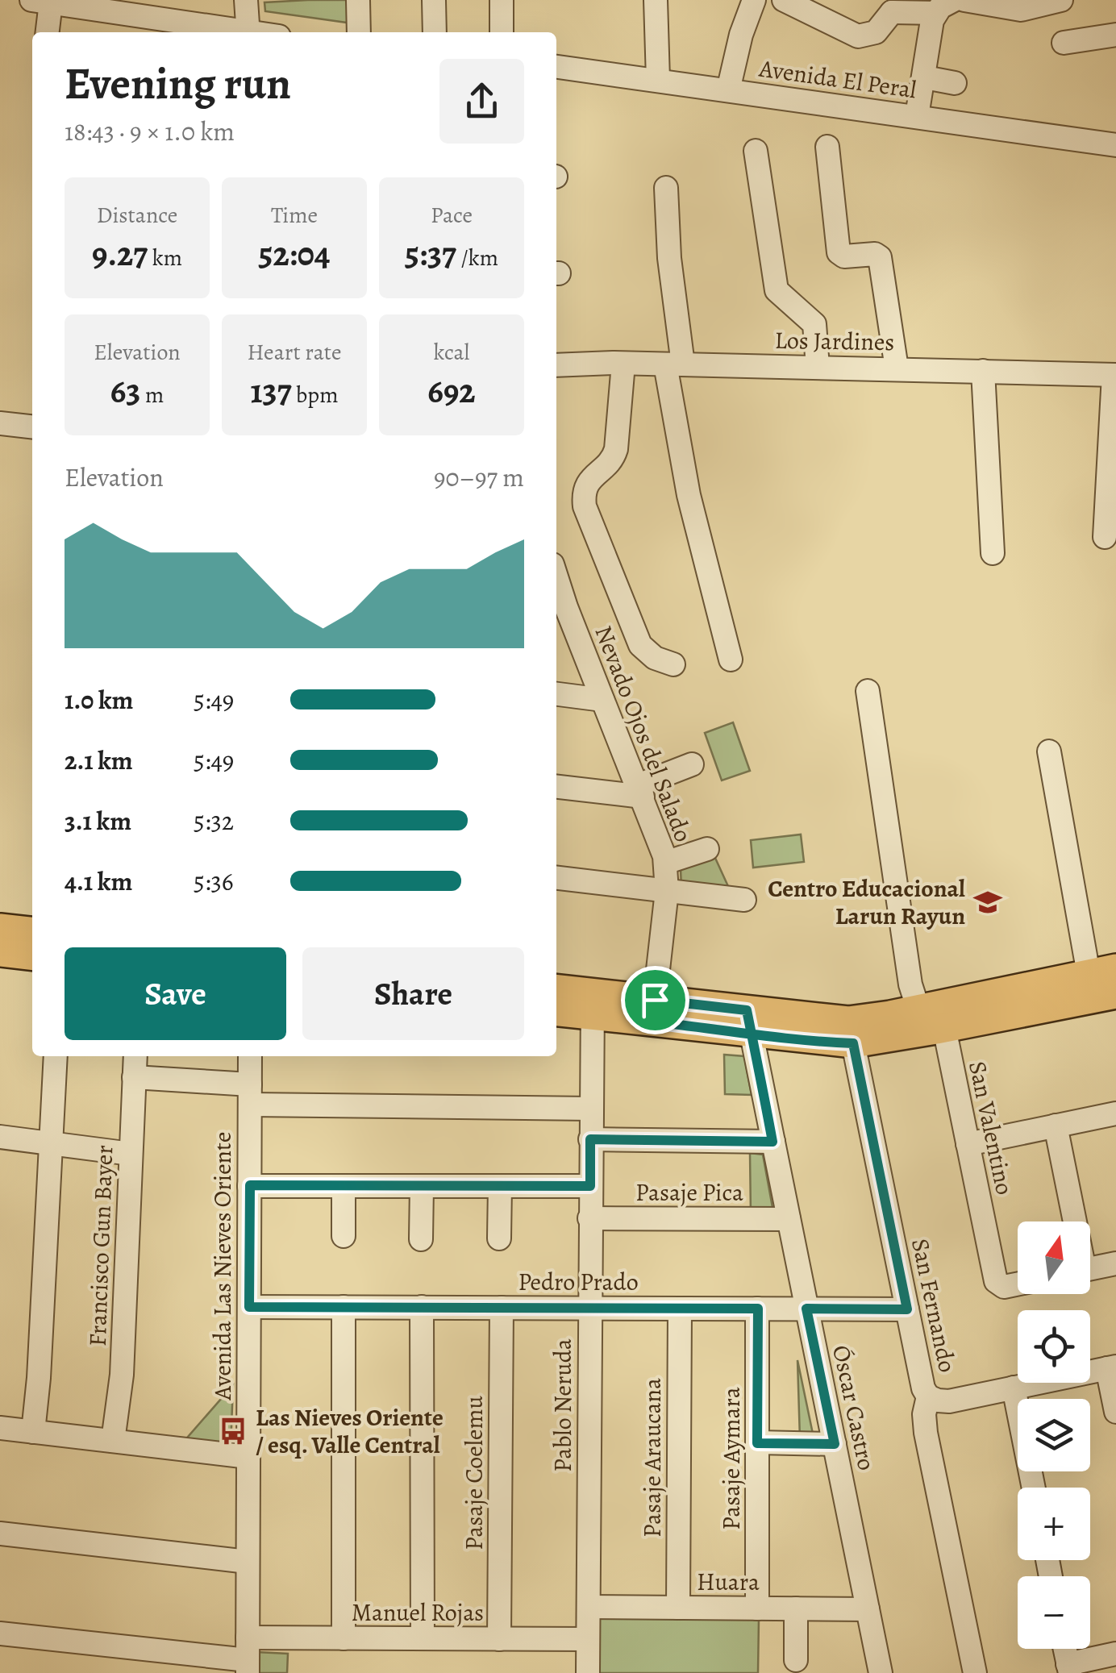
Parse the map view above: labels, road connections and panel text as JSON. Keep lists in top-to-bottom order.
{
  "streets": {
    "street": [
      "Avenida El Peral",
      "Los Jardines",
      "Nevado Ojos del Salado",
      "San Valentino",
      "Pasaje Pica",
      "Francisco Gun Bayer",
      "Avenida Las Nieves Oriente",
      "Pedro Prado",
      "San Fernando",
      "Pablo Neruda",
      "Óscar Castro",
      "Pasaje Araucana",
      "Pasaje Aymara",
      "Pasaje Coelemu",
      "Huara",
      "Manuel Rojas"
    ]
  },
  "crossings": [
    ["Pasaje Pica", "Pablo Neruda"],
    ["Pasaje Pica", "Óscar Castro"],
    ["Avenida Las Nieves Oriente", "Pedro Prado"],
    ["Avenida Las Nieves Oriente", "Manuel Rojas"],
    ["Pedro Prado", "San Fernando"],
    ["Pedro Prado", "Pablo Neruda"],
    ["Pedro Prado", "Óscar Castro"],
    ["Pedro Prado", "Pasaje Araucana"],
    ["Pedro Prado", "Pasaje Aymara"],
    ["Pedro Prado", "Pasaje Coelemu"],
    ["Pablo Neruda", "Huara"],
    ["Pablo Neruda", "Manuel Rojas"],
    ["Óscar Castro", "Huara"],
    ["Pasaje Araucana", "Huara"],
    ["Pasaje Aymara", "Huara"],
    ["Pasaje Coelemu", "Manuel Rojas"]
  ],
  "places": {
    "school or university": ["Centro Educacional Larun Rayun"],
    "bus stop": ["Las Nieves Oriente / esq. Valle Central"]
  },
  "north": "top",
  "page": {
    "heading": ["Evening run", "18:43 · 9 × 1.0 km"],
    "stats": [
      ["Distance", "9.27 km"],
      ["Time", "52:04"],
      ["Pace", "5:37 /km"],
      ["Elevation", "63 m"],
      ["Heart rate", "137 bpm"],
      ["kcal", "692"]
    ],
    "chart": ["Elevation", "90–97 m"],
    "list": [
      {
        "name": "1.0 km",
        "note": "5:49"
      },
      {
        "name": "2.1 km",
        "note": "5:49"
      },
      {
        "name": "3.1 km",
        "note": "5:32"
      },
      {
        "name": "4.1 km",
        "note": "5:36"
      }
    ],
    "buttons": ["Save", "Share"],
    "map_buttons": ["+", "−"]
  }
}
